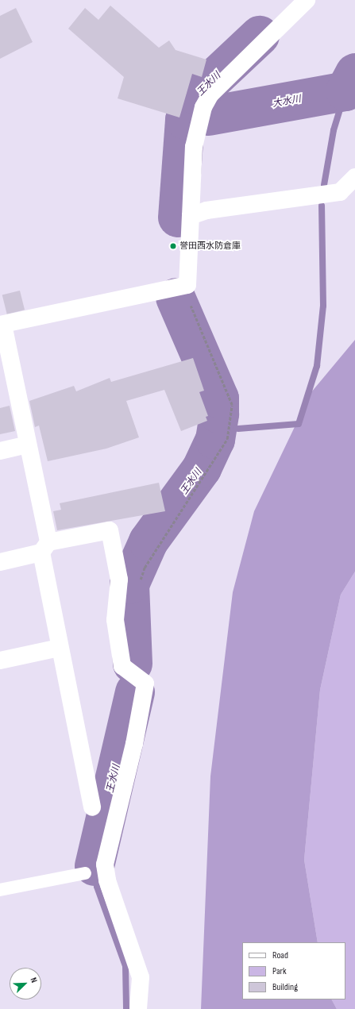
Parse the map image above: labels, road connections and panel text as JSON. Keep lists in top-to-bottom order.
{
  "water": ["王水川", "大水川"],
  "places": ["誉田西水防倉庫"],
  "legend": ["Road", "Park", "Building"],
  "north": "top right"
}
